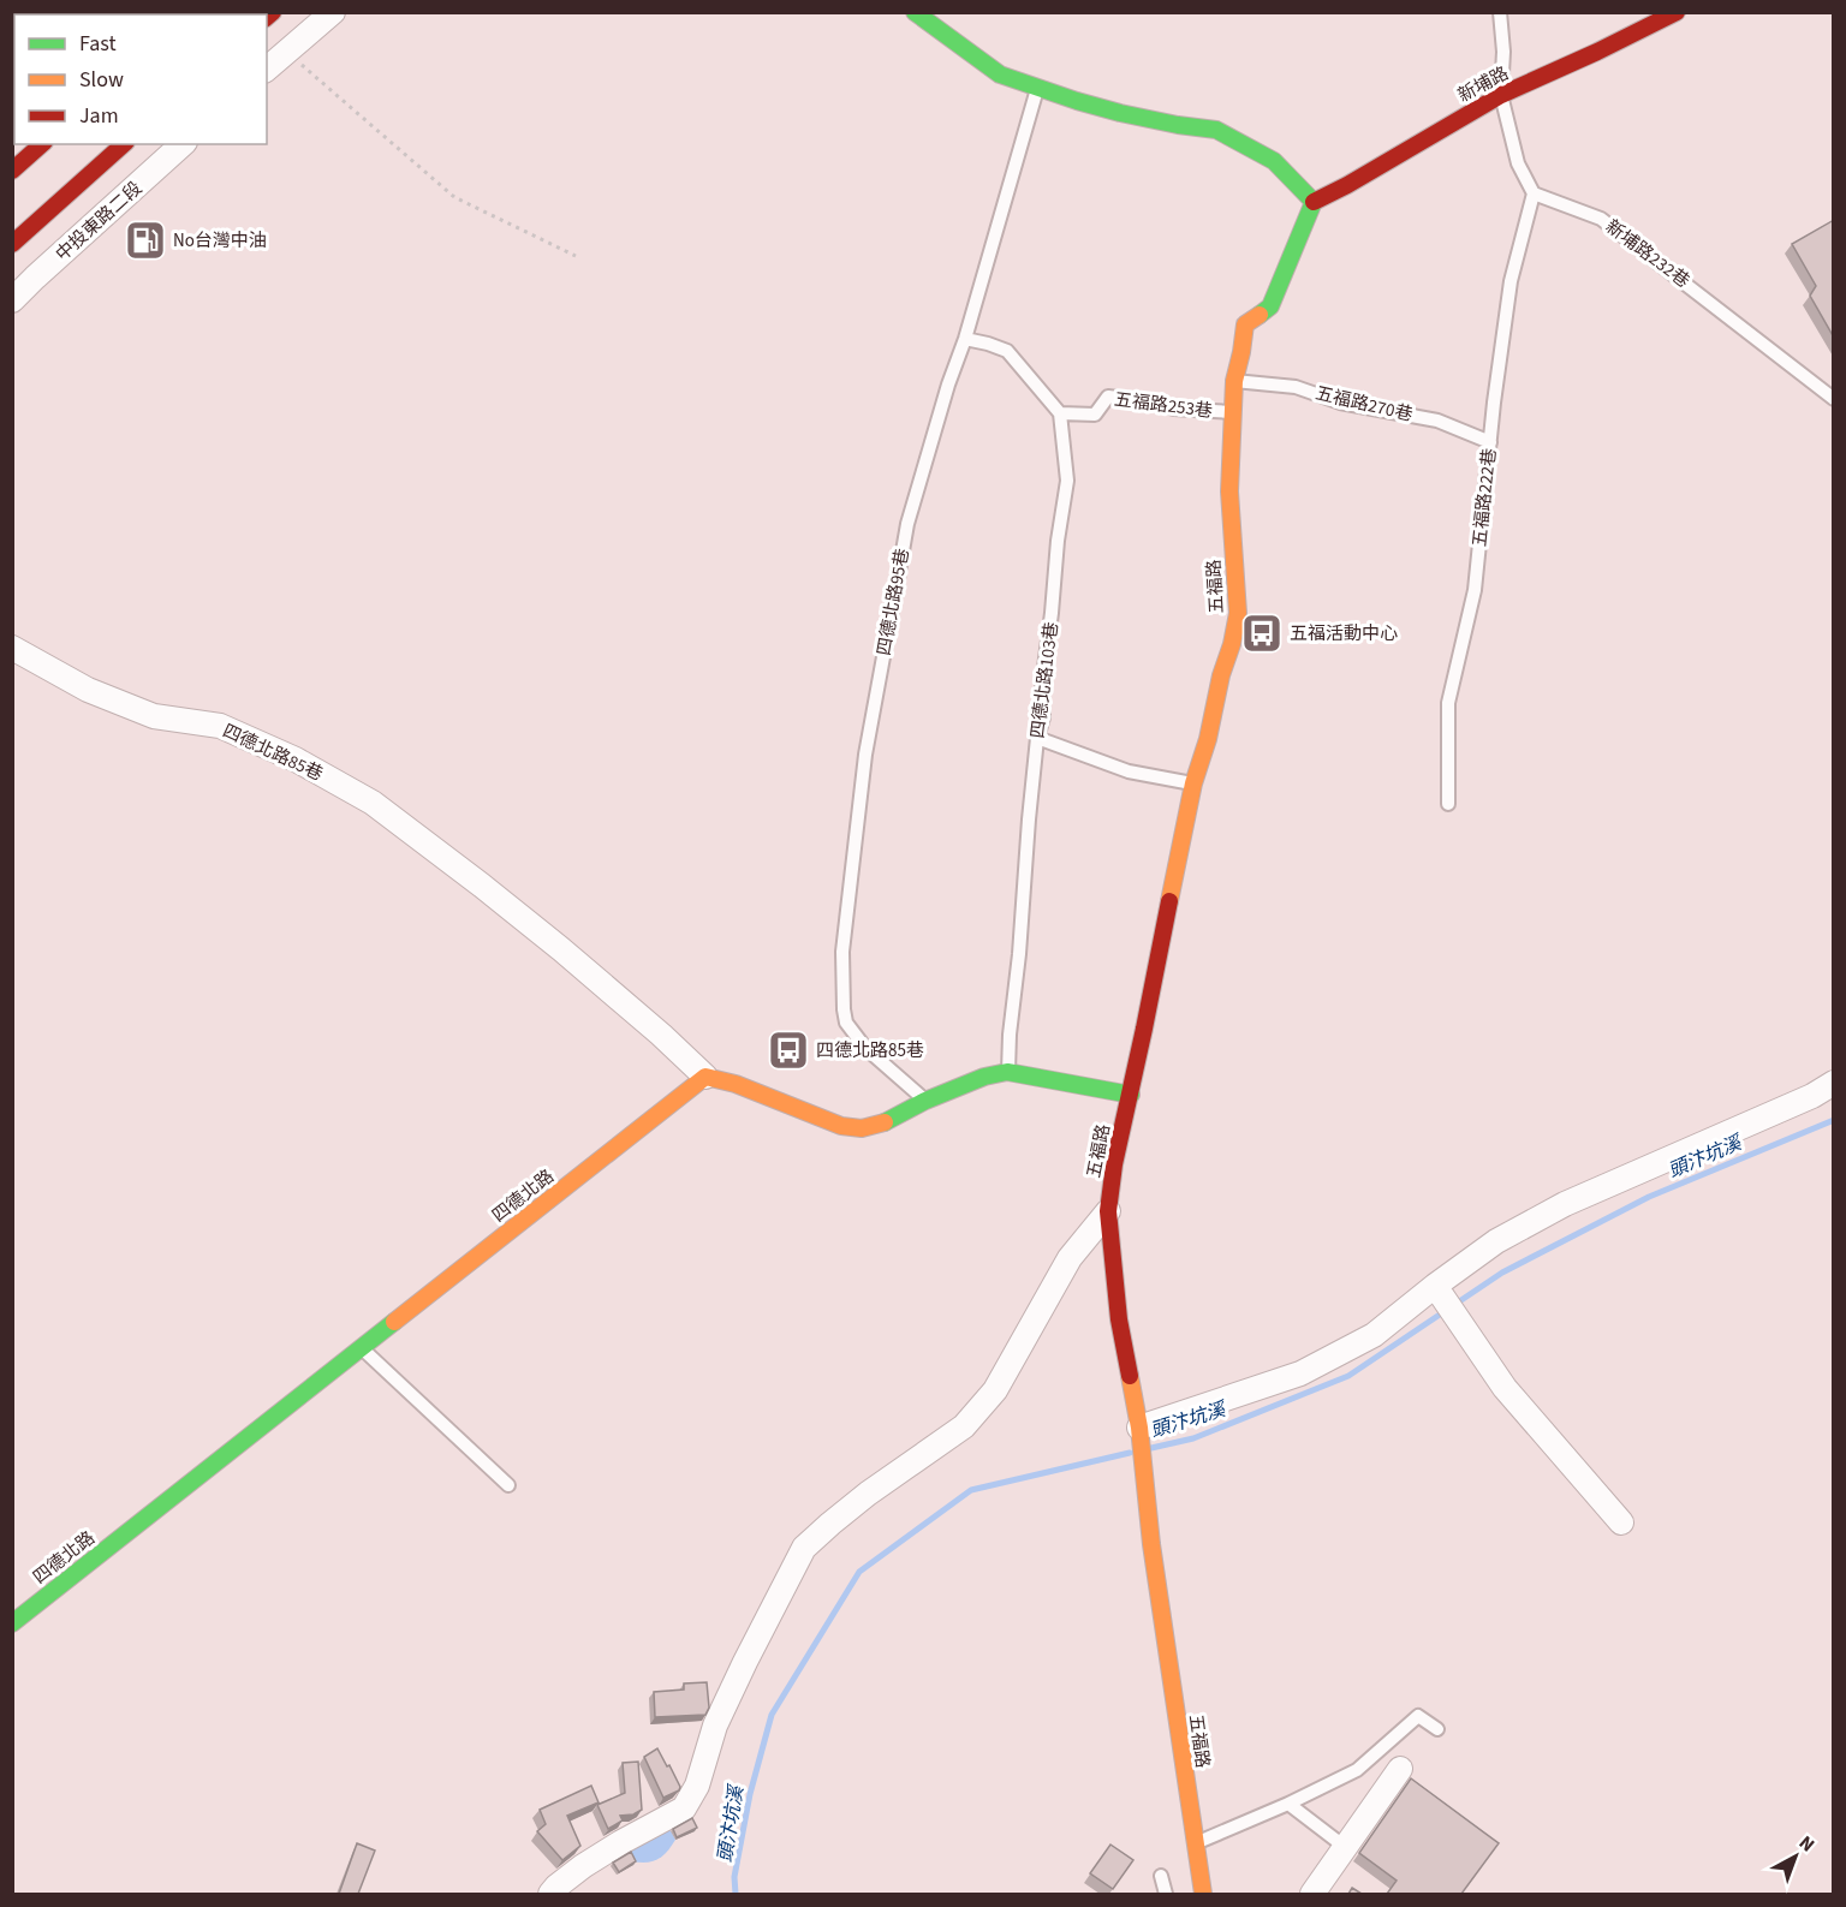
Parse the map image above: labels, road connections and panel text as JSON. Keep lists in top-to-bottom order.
{
  "streets": {
    "street": [
      "新埔路",
      "中投東路二段",
      "五福路",
      "四德北路85巷",
      "四德北路"
    ],
    "lane": [
      "新埔路232巷",
      "五福路270巷",
      "五福路253巷",
      "五福路222巷",
      "四德北路95巷",
      "四德北路103巷"
    ]
  },
  "crossings": [
    ["新埔路", "五福路"],
    ["新埔路232巷", "五福路222巷"],
    ["五福路270巷", "五福路222巷"],
    ["五福路270巷", "五福路"],
    ["五福路253巷", "五福路"],
    ["五福路253巷", "四德北路103巷"],
    ["四德北路85巷", "四德北路"]
  ],
  "water": ["頭汴坑溪"],
  "places": {
    "fuel station": ["No台灣中油"],
    "bus stop": ["五福活動中心", "四德北路85巷"]
  },
  "legend": ["Fast", "Slow", "Jam"],
  "north": "top right"
}
